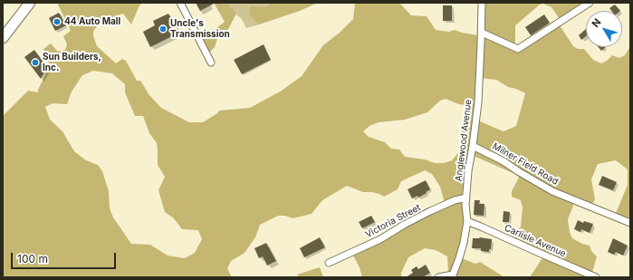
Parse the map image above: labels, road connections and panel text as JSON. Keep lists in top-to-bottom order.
{
  "streets": {
    "street": [
      "Anglewood Avenue",
      "Milner Field Road",
      "Victoria Street",
      "Carlisle Avenue"
    ]
  },
  "crossings": [
    ["Anglewood Avenue", "Milner Field Road"],
    ["Anglewood Avenue", "Victoria Street"],
    ["Anglewood Avenue", "Carlisle Avenue"]
  ],
  "places": ["44 Auto Mall", "Uncle's Transmission", "Sun Builders, Inc."],
  "scale_bar": "100 m",
  "north": "top left"
}
